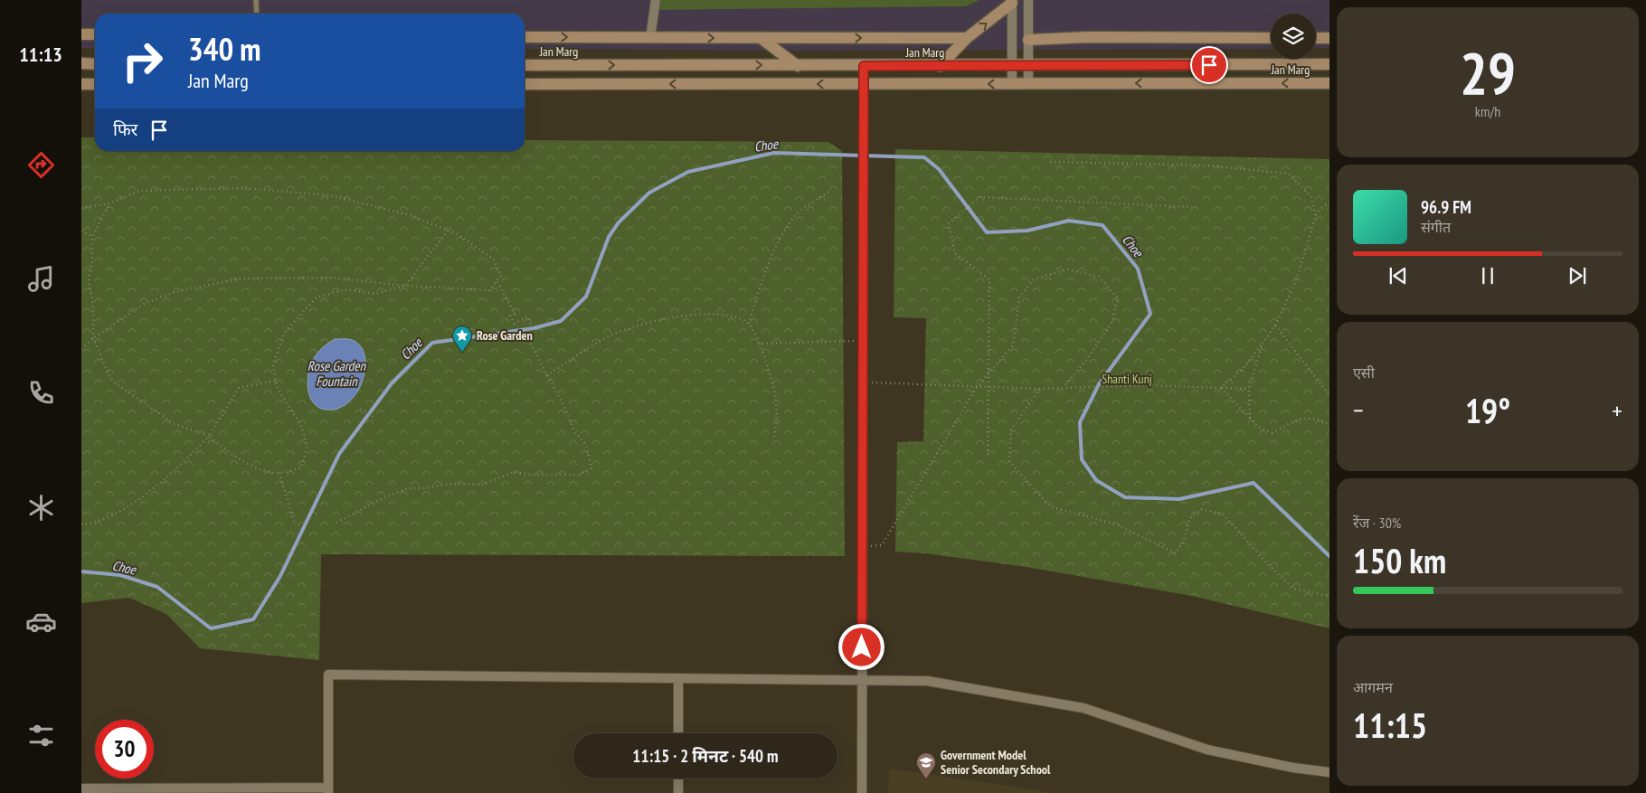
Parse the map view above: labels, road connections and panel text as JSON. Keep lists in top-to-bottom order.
{
  "streets": {
    "main road": ["Jan Marg"]
  },
  "water": ["Choe", "Rose Garden Fountain"],
  "parks": ["Shanti Kunj"],
  "places": {
    "place": ["Rose Garden"],
    "school or university": ["Government Model Senior Secondary School"]
  },
  "page": {
    "tabs": "11:13",
    "tile": [
      ["29", "km/h"],
      "एसी",
      ["रेंज · 30%", "150 km"],
      ["आगमन", "11:15"]
    ],
    "turn": ["340 m", "Jan Marg"],
    "then": "फिर",
    "song": ["96.9 FM", "संगीत"],
    "heat": ["−", "19°", "+"],
    "limit": "30",
    "trip": "11:15 · 2 मिनट · 540 m"
  }
}
